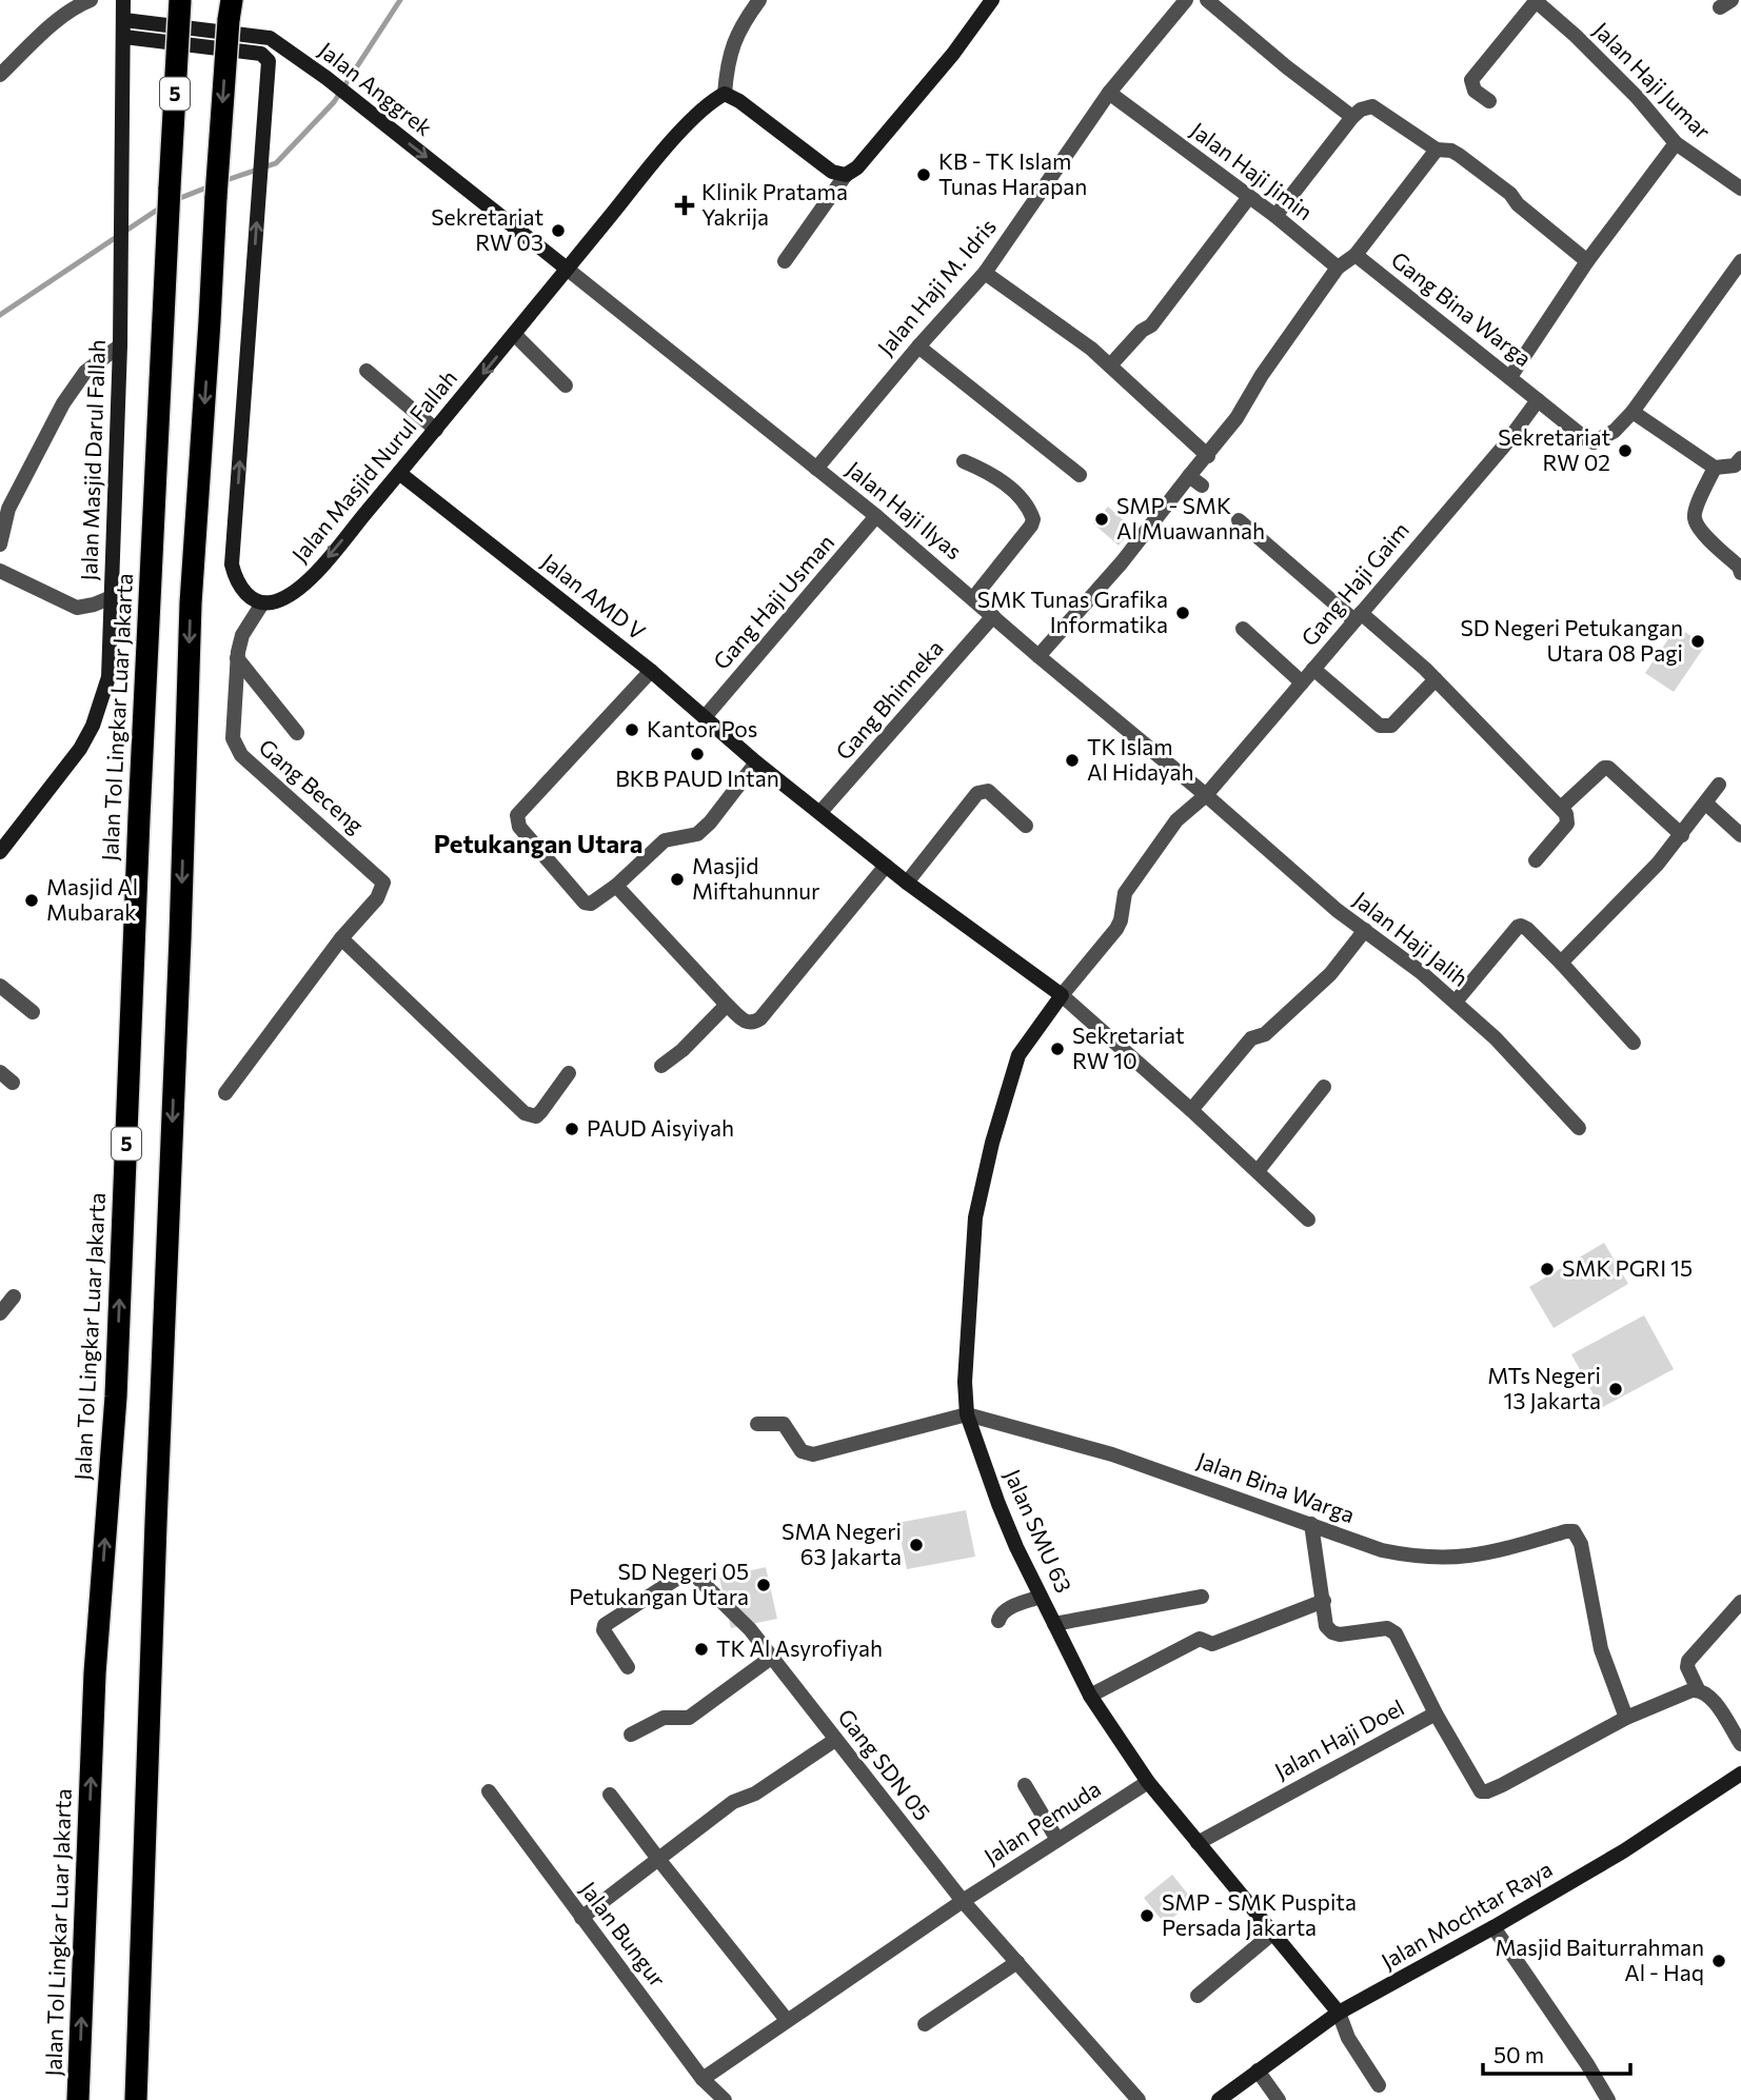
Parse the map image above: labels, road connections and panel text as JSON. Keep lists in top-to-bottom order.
{
  "streets": {
    "highway": ["5", "Jalan Tol Lingkar Luar Jakarta"],
    "street": [
      "Jalan Haji Jumar",
      "Jalan Anggrek",
      "Jalan Haji Jimin",
      "Jalan Haji M. Idris",
      "Gang Bina Warga",
      "Jalan Masjid Darul Fallah",
      "Jalan Masjid Nurul Fallah",
      "Jalan Haji Ilyas",
      "Gang Haji Gaim",
      "Jalan AMD V",
      "Gang Haji Usman",
      "Gang Bhinneka",
      "Gang Beceng",
      "Jalan Haji Jalih",
      "Jalan Bina Warga",
      "Jalan SMU 63",
      "Jalan Haji Doel",
      "Gang SDN 05",
      "Jalan Pemuda",
      "Jalan Mochtar Raya",
      "Jalan Bungur"
    ]
  },
  "crossings": [
    ["Jalan Anggrek", "Jalan Masjid Darul Fallah"],
    ["Jalan Anggrek", "Jalan Masjid Nurul Fallah"],
    ["Jalan Anggrek", "Jalan Haji Ilyas"],
    ["Jalan Haji Jimin", "Jalan Haji M. Idris"],
    ["Jalan Haji M. Idris", "Jalan Haji Ilyas"],
    ["Gang Bina Warga", "Gang Haji Gaim"],
    ["Jalan Masjid Nurul Fallah", "Jalan Haji Ilyas"],
    ["Jalan Masjid Nurul Fallah", "Jalan AMD V"],
    ["Jalan Masjid Nurul Fallah", "Gang Beceng"],
    ["Jalan Haji Ilyas", "Gang Haji Gaim"],
    ["Jalan Haji Ilyas", "Gang Haji Usman"],
    ["Jalan Haji Ilyas", "Gang Bhinneka"],
    ["Jalan Haji Ilyas", "Jalan Haji Jalih"],
    ["Gang Haji Gaim", "Jalan AMD V"],
    ["Gang Haji Gaim", "Jalan Haji Jalih"],
    ["Gang Haji Gaim", "Jalan SMU 63"],
    ["Jalan AMD V", "Gang Haji Usman"],
    ["Jalan AMD V", "Gang Bhinneka"],
    ["Jalan AMD V", "Jalan SMU 63"],
    ["Jalan Bina Warga", "Jalan SMU 63"],
    ["Jalan Bina Warga", "Jalan Haji Doel"],
    ["Jalan SMU 63", "Jalan Haji Doel"],
    ["Jalan SMU 63", "Jalan Pemuda"],
    ["Jalan SMU 63", "Jalan Mochtar Raya"],
    ["Gang SDN 05", "Jalan Pemuda"],
    ["Jalan Pemuda", "Jalan Bungur"]
  ],
  "one_way": ["Jalan Anggrek", "Jalan Masjid Nurul Fallah"],
  "districts": ["Petukangan Utara"],
  "places": {
    "other": [
      "KB - TK Islam Tunas Harapan",
      "Sekretariat RW 03",
      "Sekretariat RW 02",
      "SMP - SMK Al Muawannah",
      "SMK Tunas Grafika Informatika",
      "SD Negeri Petukangan Utara 08 Pagi",
      "Kantor Pos",
      "BKB PAUD Intan",
      "TK Islam Al Hidayah",
      "Masjid Miftahunnur",
      "Masjid Al Mubarak",
      "Sekretariat RW 10",
      "PAUD Aisyiyah",
      "SMK PGRI 15",
      "MTs Negeri 13 Jakarta",
      "SMA Negeri 63 Jakarta",
      "SD Negeri 05 Petukangan Utara",
      "TK Al Asyrofiyah",
      "SMP - SMK Puspita Persada Jakarta",
      "Masjid Baiturrahman Al - Haq"
    ],
    "health": ["Klinik Pratama Yakrija"]
  },
  "scale_bar": "50 m"
}
